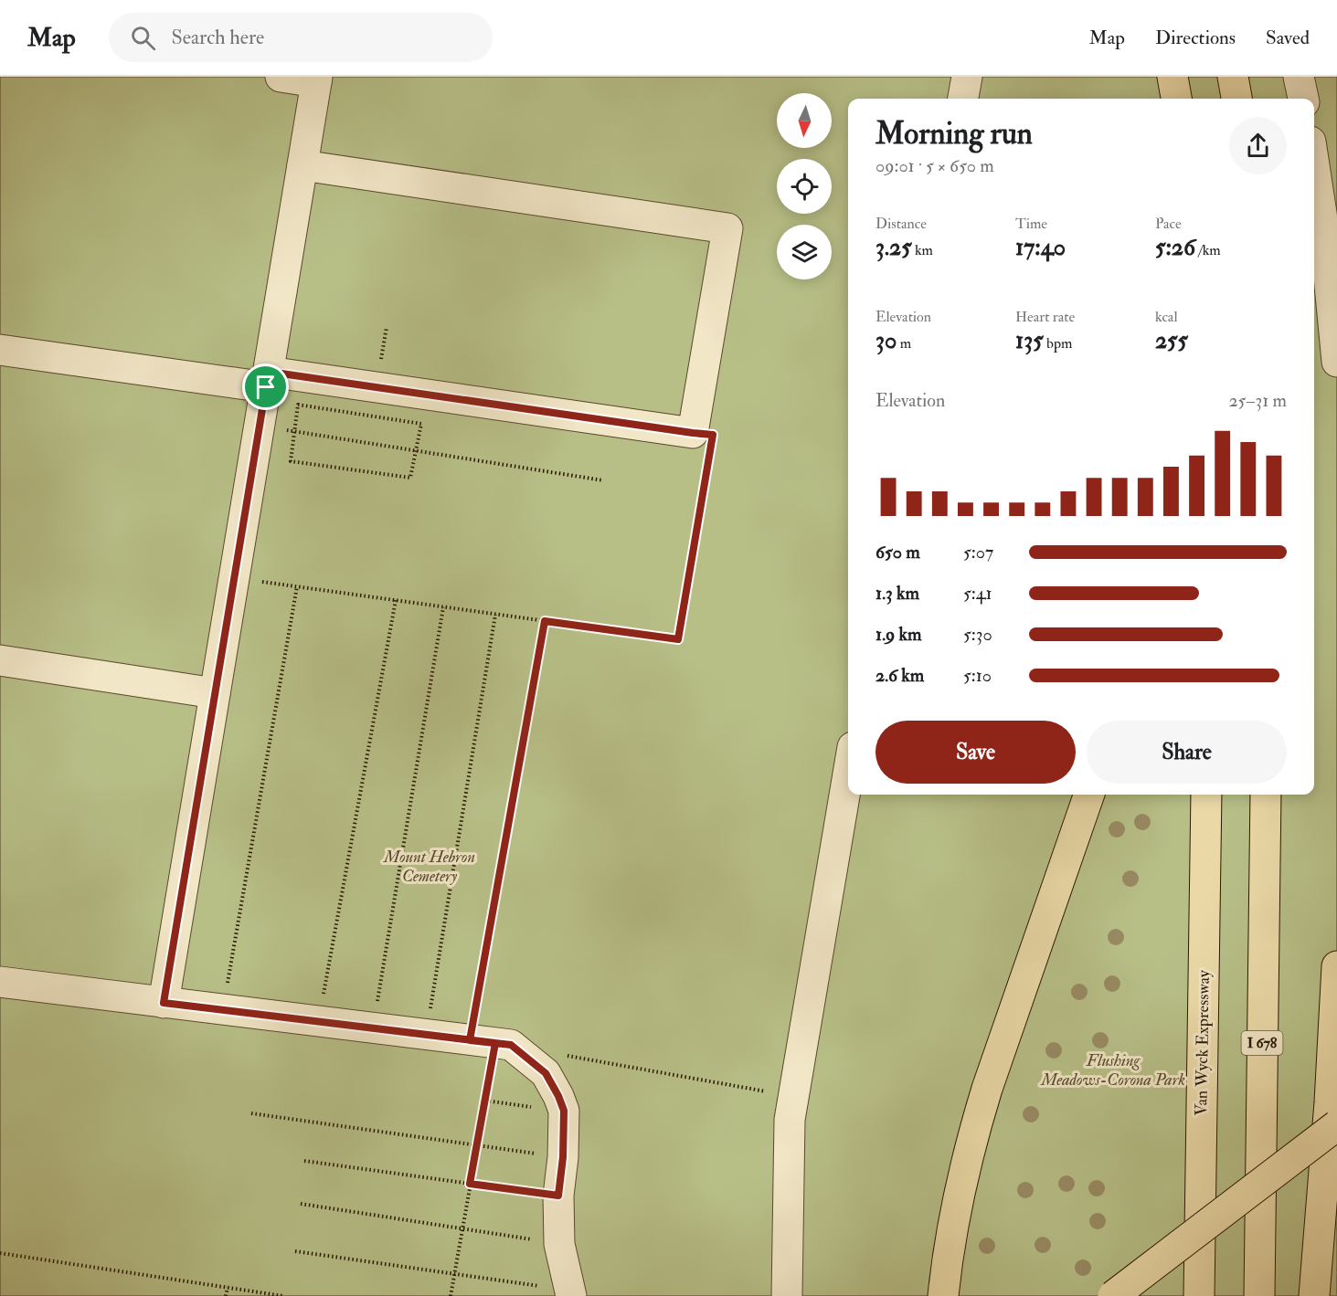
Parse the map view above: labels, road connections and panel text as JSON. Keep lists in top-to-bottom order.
{
  "streets": {
    "highway": ["Van Wyck Expressway", "I 678"]
  },
  "parks": ["Mount Hebron Cemetery", "Flushing Meadows-Corona Park"],
  "north": "bottom",
  "page": {
    "header": "Map",
    "search": "Search here",
    "nav": ["Map", "Directions", "Saved"],
    "heading": ["Morning run", "09:01 · 5 × 650 m"],
    "stats": [
      ["Distance", "3.25 km"],
      ["Time", "17:40"],
      ["Pace", "5:26 /km"],
      ["Elevation", "30 m"],
      ["Heart rate", "135 bpm"],
      ["kcal", "255"]
    ],
    "chart": ["Elevation", "25–31 m"],
    "list": [
      {
        "name": "650 m",
        "note": "5:07"
      },
      {
        "name": "1.3 km",
        "note": "5:41"
      },
      {
        "name": "1.9 km",
        "note": "5:30"
      },
      {
        "name": "2.6 km",
        "note": "5:10"
      }
    ],
    "buttons": ["Save", "Share"]
  }
}
